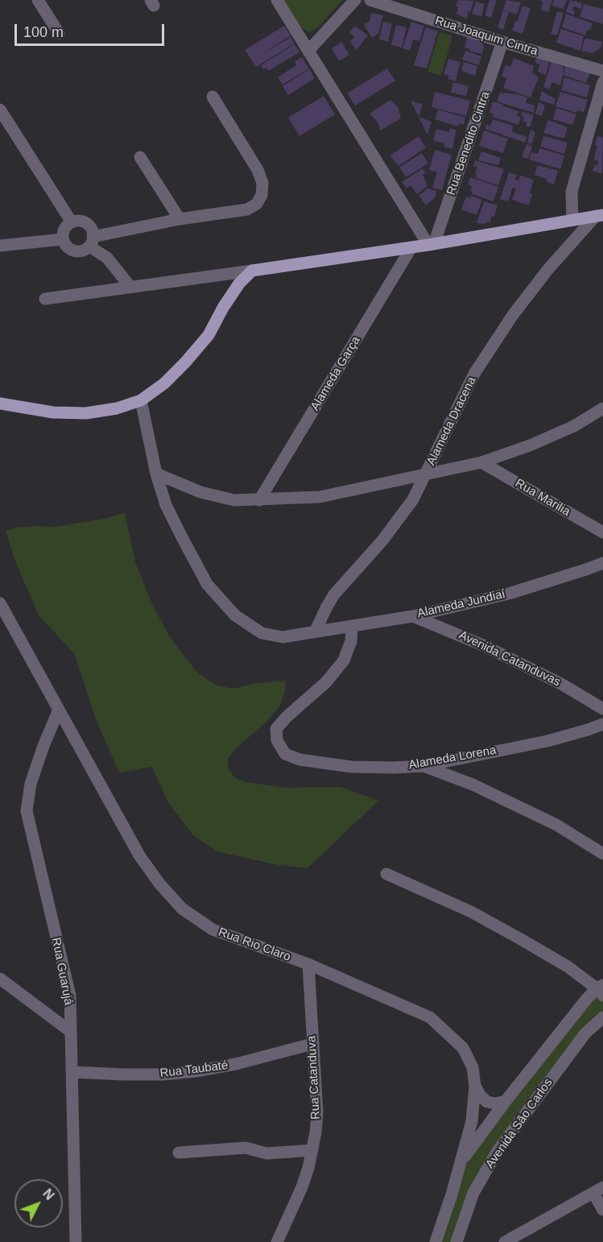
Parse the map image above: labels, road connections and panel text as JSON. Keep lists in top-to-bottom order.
{
  "streets": {
    "street": [
      "Rua Joaquim Cintra",
      "Rua Benedito Cintra",
      "Alameda Garça",
      "Alameda Dracena",
      "Rua Marilia",
      "Alameda Jundiaí",
      "Avenida Catanduvas",
      "Alameda Lorena",
      "Rua Rio Claro",
      "Rua Guarujá",
      "Rua Taubaté",
      "Rua Catanduva",
      "Avenida São Carlos"
    ]
  },
  "crossings": [
    ["Rua Joaquim Cintra", "Rua Benedito Cintra"],
    ["Alameda Dracena", "Alameda Jundiaí"],
    ["Alameda Jundiaí", "Avenida Catanduvas"],
    ["Alameda Jundiaí", "Alameda Lorena"],
    ["Rua Rio Claro", "Rua Guarujá"],
    ["Rua Rio Claro", "Rua Catanduva"],
    ["Rua Guarujá", "Rua Taubaté"],
    ["Rua Taubaté", "Rua Catanduva"]
  ],
  "scale_bar": "100 m",
  "north": "top right"
}
